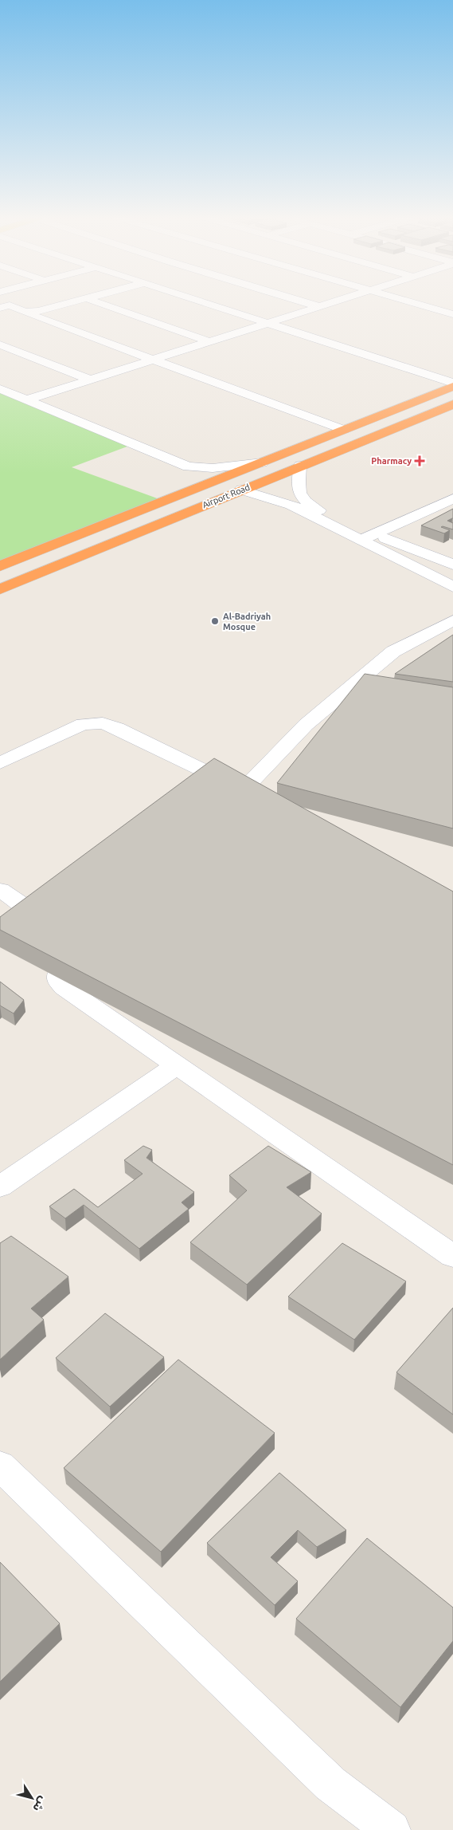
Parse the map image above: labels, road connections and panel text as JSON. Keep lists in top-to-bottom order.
{
  "streets": {
    "highway": ["Airport Road"]
  },
  "places": {
    "health": ["Pharmacy"],
    "other": ["Al-Badriyah Mosque"]
  },
  "north": "bottom right"
}
